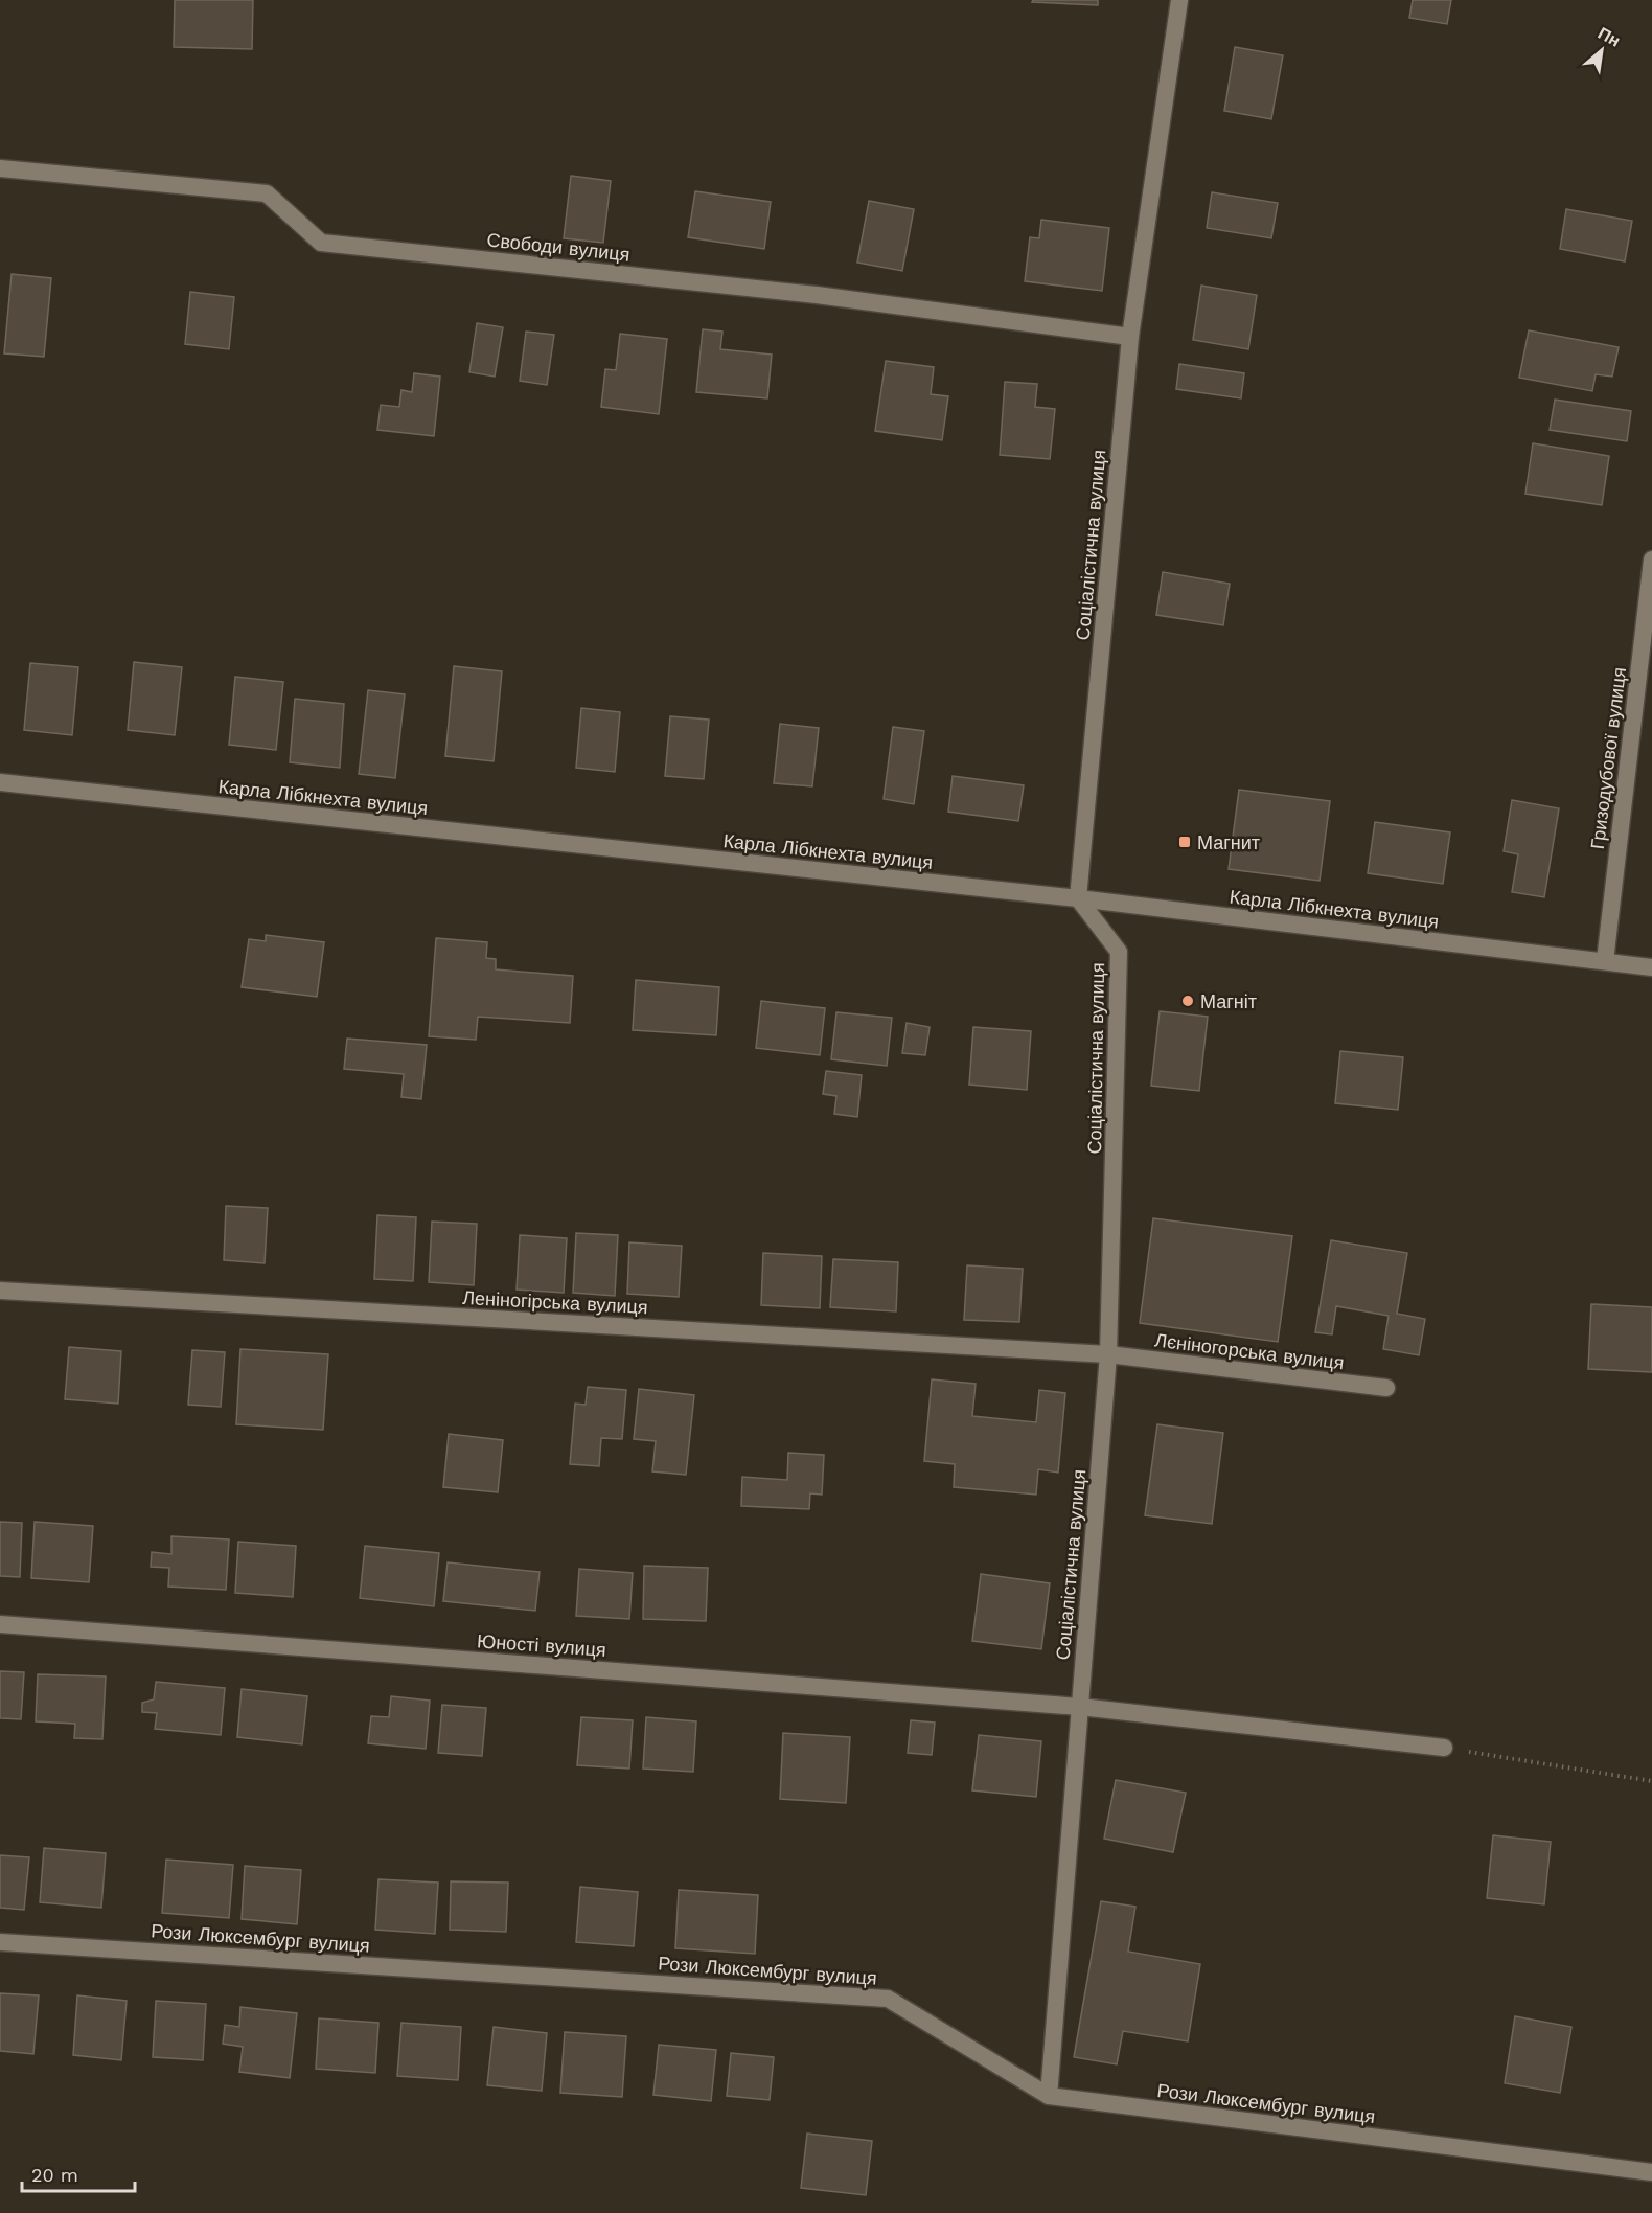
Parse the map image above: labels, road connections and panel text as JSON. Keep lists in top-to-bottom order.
{
  "streets": {
    "street": [
      "Свободи вулиця",
      "Соціалістична вулиця",
      "Гризодубової вулиця",
      "Карла Лібкнехта вулиця",
      "Леніногірська вулиця",
      "Лєніногорська вулиця",
      "Юності вулиця",
      "Рози Люксембург вулиця"
    ]
  },
  "crossings": [
    ["Свободи вулиця", "Соціалістична вулиця"],
    ["Соціалістична вулиця", "Карла Лібкнехта вулиця"],
    ["Соціалістична вулиця", "Леніногірська вулиця"],
    ["Соціалістична вулиця", "Лєніногорська вулиця"],
    ["Соціалістична вулиця", "Юності вулиця"],
    ["Соціалістична вулиця", "Рози Люксембург вулиця"],
    ["Гризодубової вулиця", "Карла Лібкнехта вулиця"],
    ["Леніногірська вулиця", "Лєніногорська вулиця"]
  ],
  "places": {
    "transit": ["Магнит"],
    "other": ["Магніт"]
  },
  "scale_bar": "20 m",
  "north": "top right"
}
